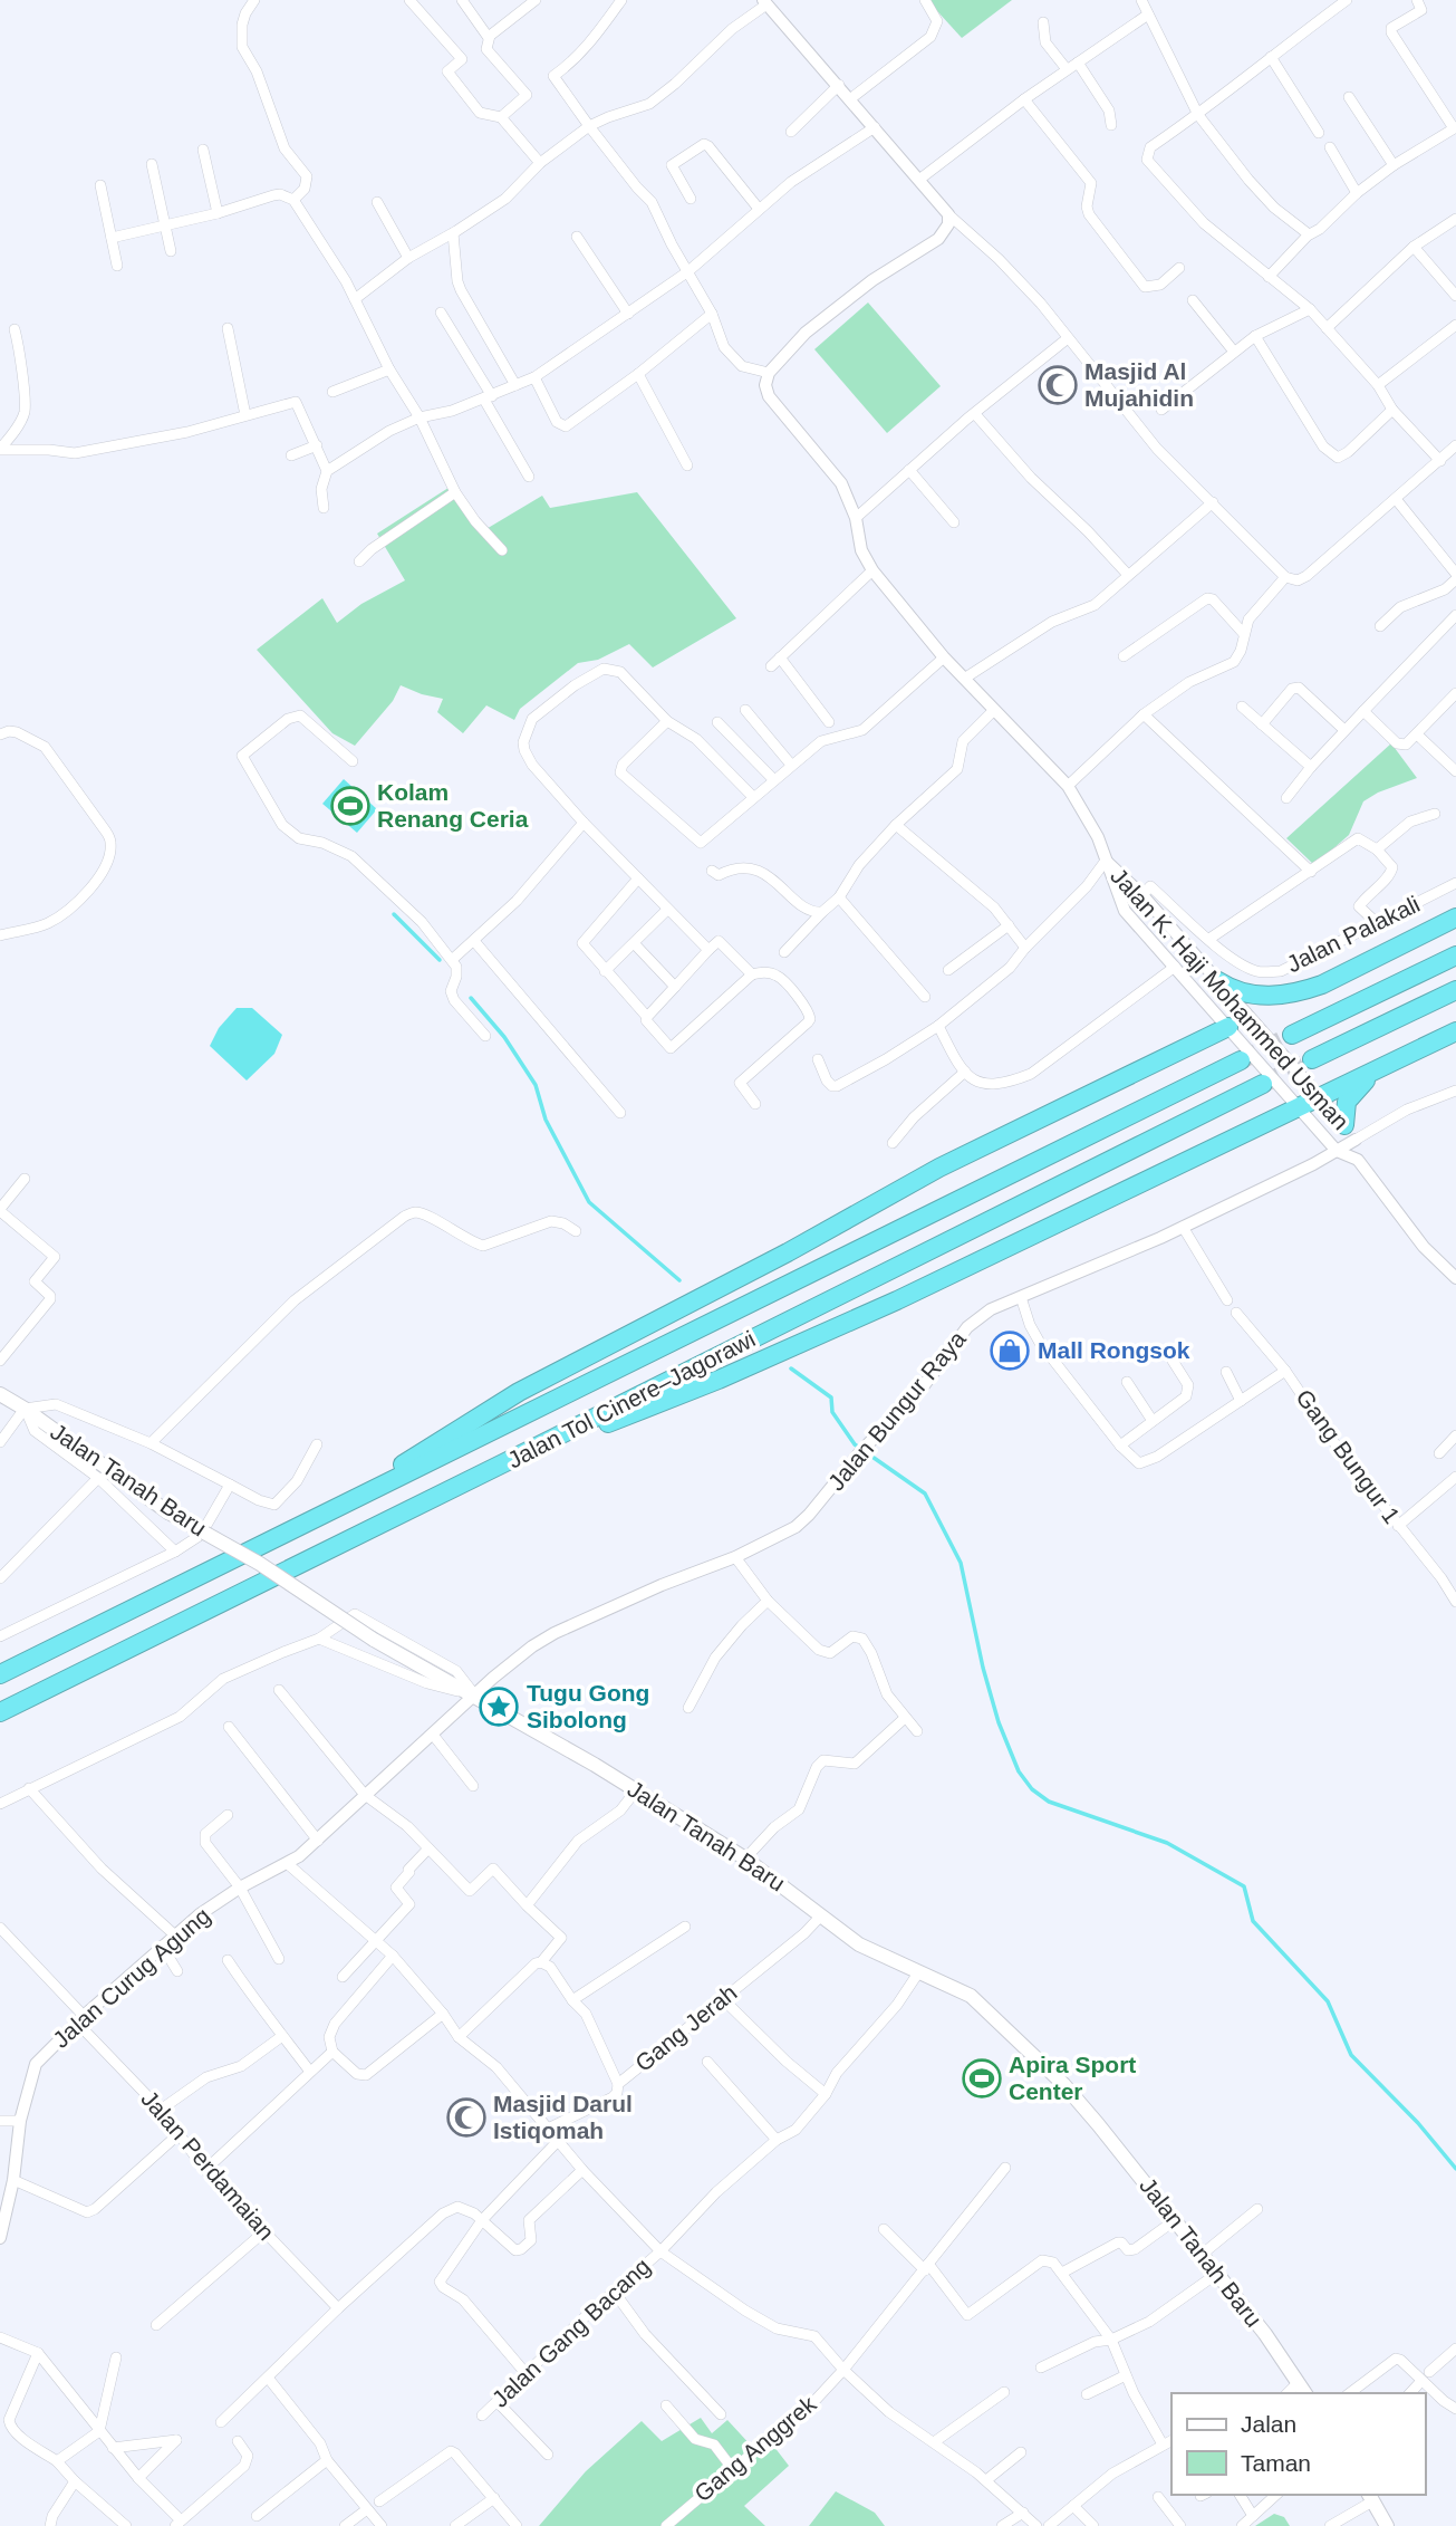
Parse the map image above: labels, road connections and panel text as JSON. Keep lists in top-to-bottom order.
{
  "streets": {
    "highway": ["Jalan Tol Cinere–Jagorawi"],
    "main road": ["Jalan Tanah Baru"],
    "street": [
      "Jalan Palakali",
      "Jalan K. Haji Mohammed Usman",
      "Jalan Bungur Raya",
      "Gang Bungur 1",
      "Jalan Curug Agung",
      "Gang Jerah",
      "Jalan Perdamaian",
      "Jalan Gang Bacang",
      "Gang Anggrek"
    ]
  },
  "crossings": [
    ["Jalan Palakali", "Jalan K. Haji Mohammed Usman"],
    ["Jalan K. Haji Mohammed Usman", "Jalan Bungur Raya"],
    ["Jalan Bungur Raya", "Jalan Tanah Baru"],
    ["Jalan Bungur Raya", "Jalan Curug Agung"],
    ["Jalan Tanah Baru", "Jalan Curug Agung"],
    ["Jalan Tanah Baru", "Gang Jerah"],
    ["Jalan Tanah Baru", "Jalan Gang Bacang"],
    ["Jalan Curug Agung", "Jalan Perdamaian"]
  ],
  "places": {
    "mosque": ["Masjid Al Mujahidin", "Masjid Darul Istiqomah"],
    "sports": ["Kolam Renang Ceria", "Apira Sport Center"],
    "shop": ["Mall Rongsok"],
    "place": ["Tugu Gong Sibolong"]
  },
  "legend": ["Jalan", "Taman"]
}
